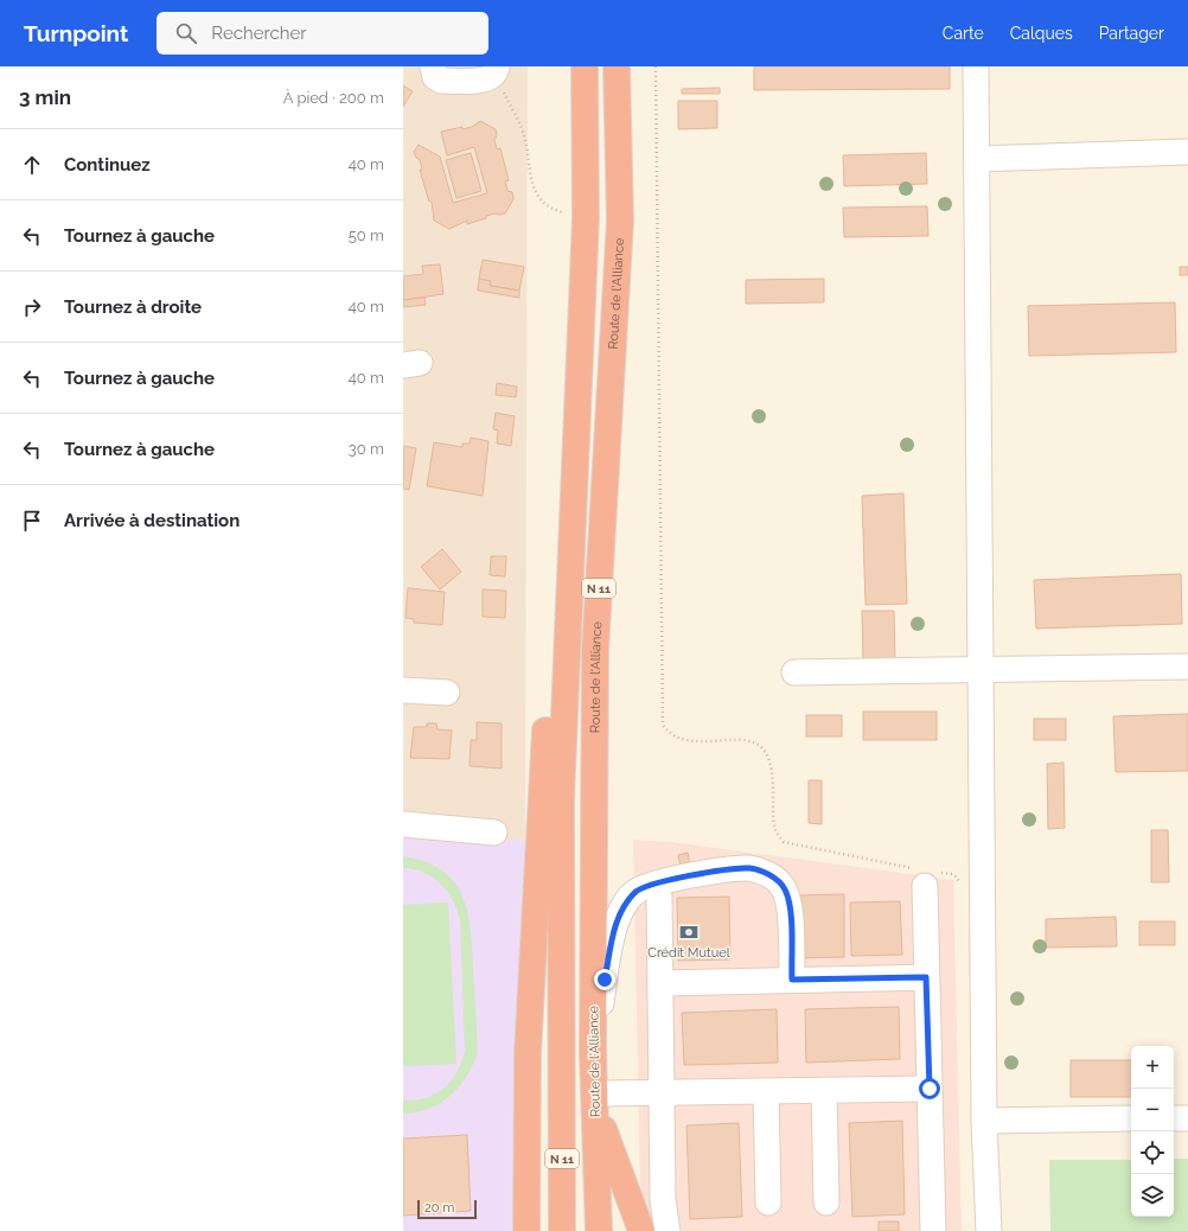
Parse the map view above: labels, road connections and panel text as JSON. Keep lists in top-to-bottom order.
{
  "streets": {
    "highway": ["Route de l'Alliance", "N 11"]
  },
  "places": {
    "bank": ["Crédit Mutuel"]
  },
  "scale_bar": "20 m",
  "page": {
    "header": "Turnpoint",
    "search": "Rechercher",
    "nav": ["Carte", "Calques", "Partager"],
    "heading": ["3 min", "À pied · 200 m"],
    "list": [
      ["Continuez", "40 m"],
      ["Tournez à gauche", "50 m"],
      ["Tournez à droite", "40 m"],
      ["Tournez à gauche", "40 m"],
      ["Tournez à gauche", "30 m"],
      "Arrivée à destination"
    ],
    "map_buttons": ["+", "−"],
    "scale": "20 m"
  }
}
